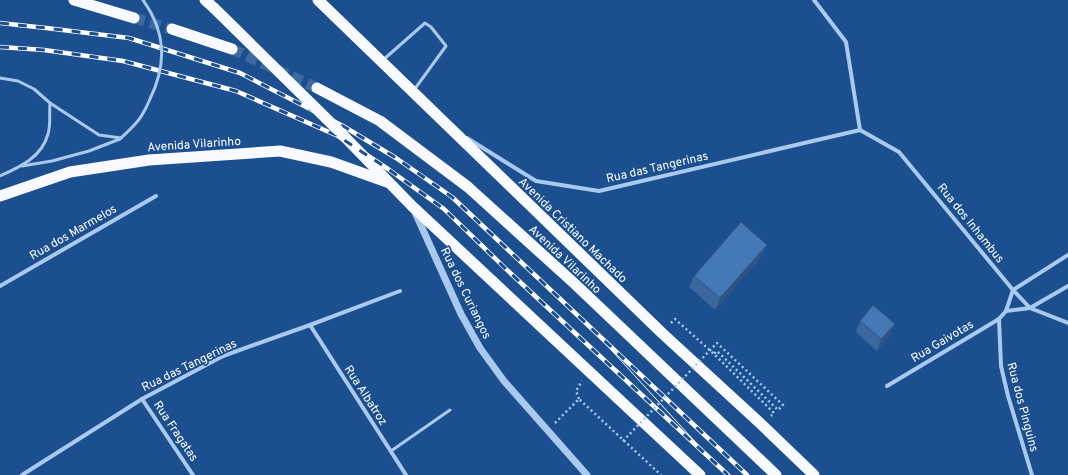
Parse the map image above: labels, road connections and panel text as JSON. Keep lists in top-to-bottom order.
{
  "streets": {
    "highway": ["Avenida Vilarinho", "Avenida Cristiano Machado"],
    "street": [
      "Rua das Tangerinas",
      "Rua dos Inhambus",
      "Rua dos Marmelos",
      "Rua dos Curiangos",
      "Rua Gaivotas",
      "Rua Albatroz",
      "Rua dos Pinguins",
      "Rua Fragatas"
    ]
  },
  "crossings": [
    ["Rua das Tangerinas", "Rua dos Inhambus"],
    ["Rua das Tangerinas", "Avenida Cristiano Machado"],
    ["Rua das Tangerinas", "Rua Albatroz"],
    ["Rua das Tangerinas", "Rua Fragatas"],
    ["Rua dos Inhambus", "Rua Gaivotas"],
    ["Rua Gaivotas", "Rua dos Pinguins"]
  ]
}
